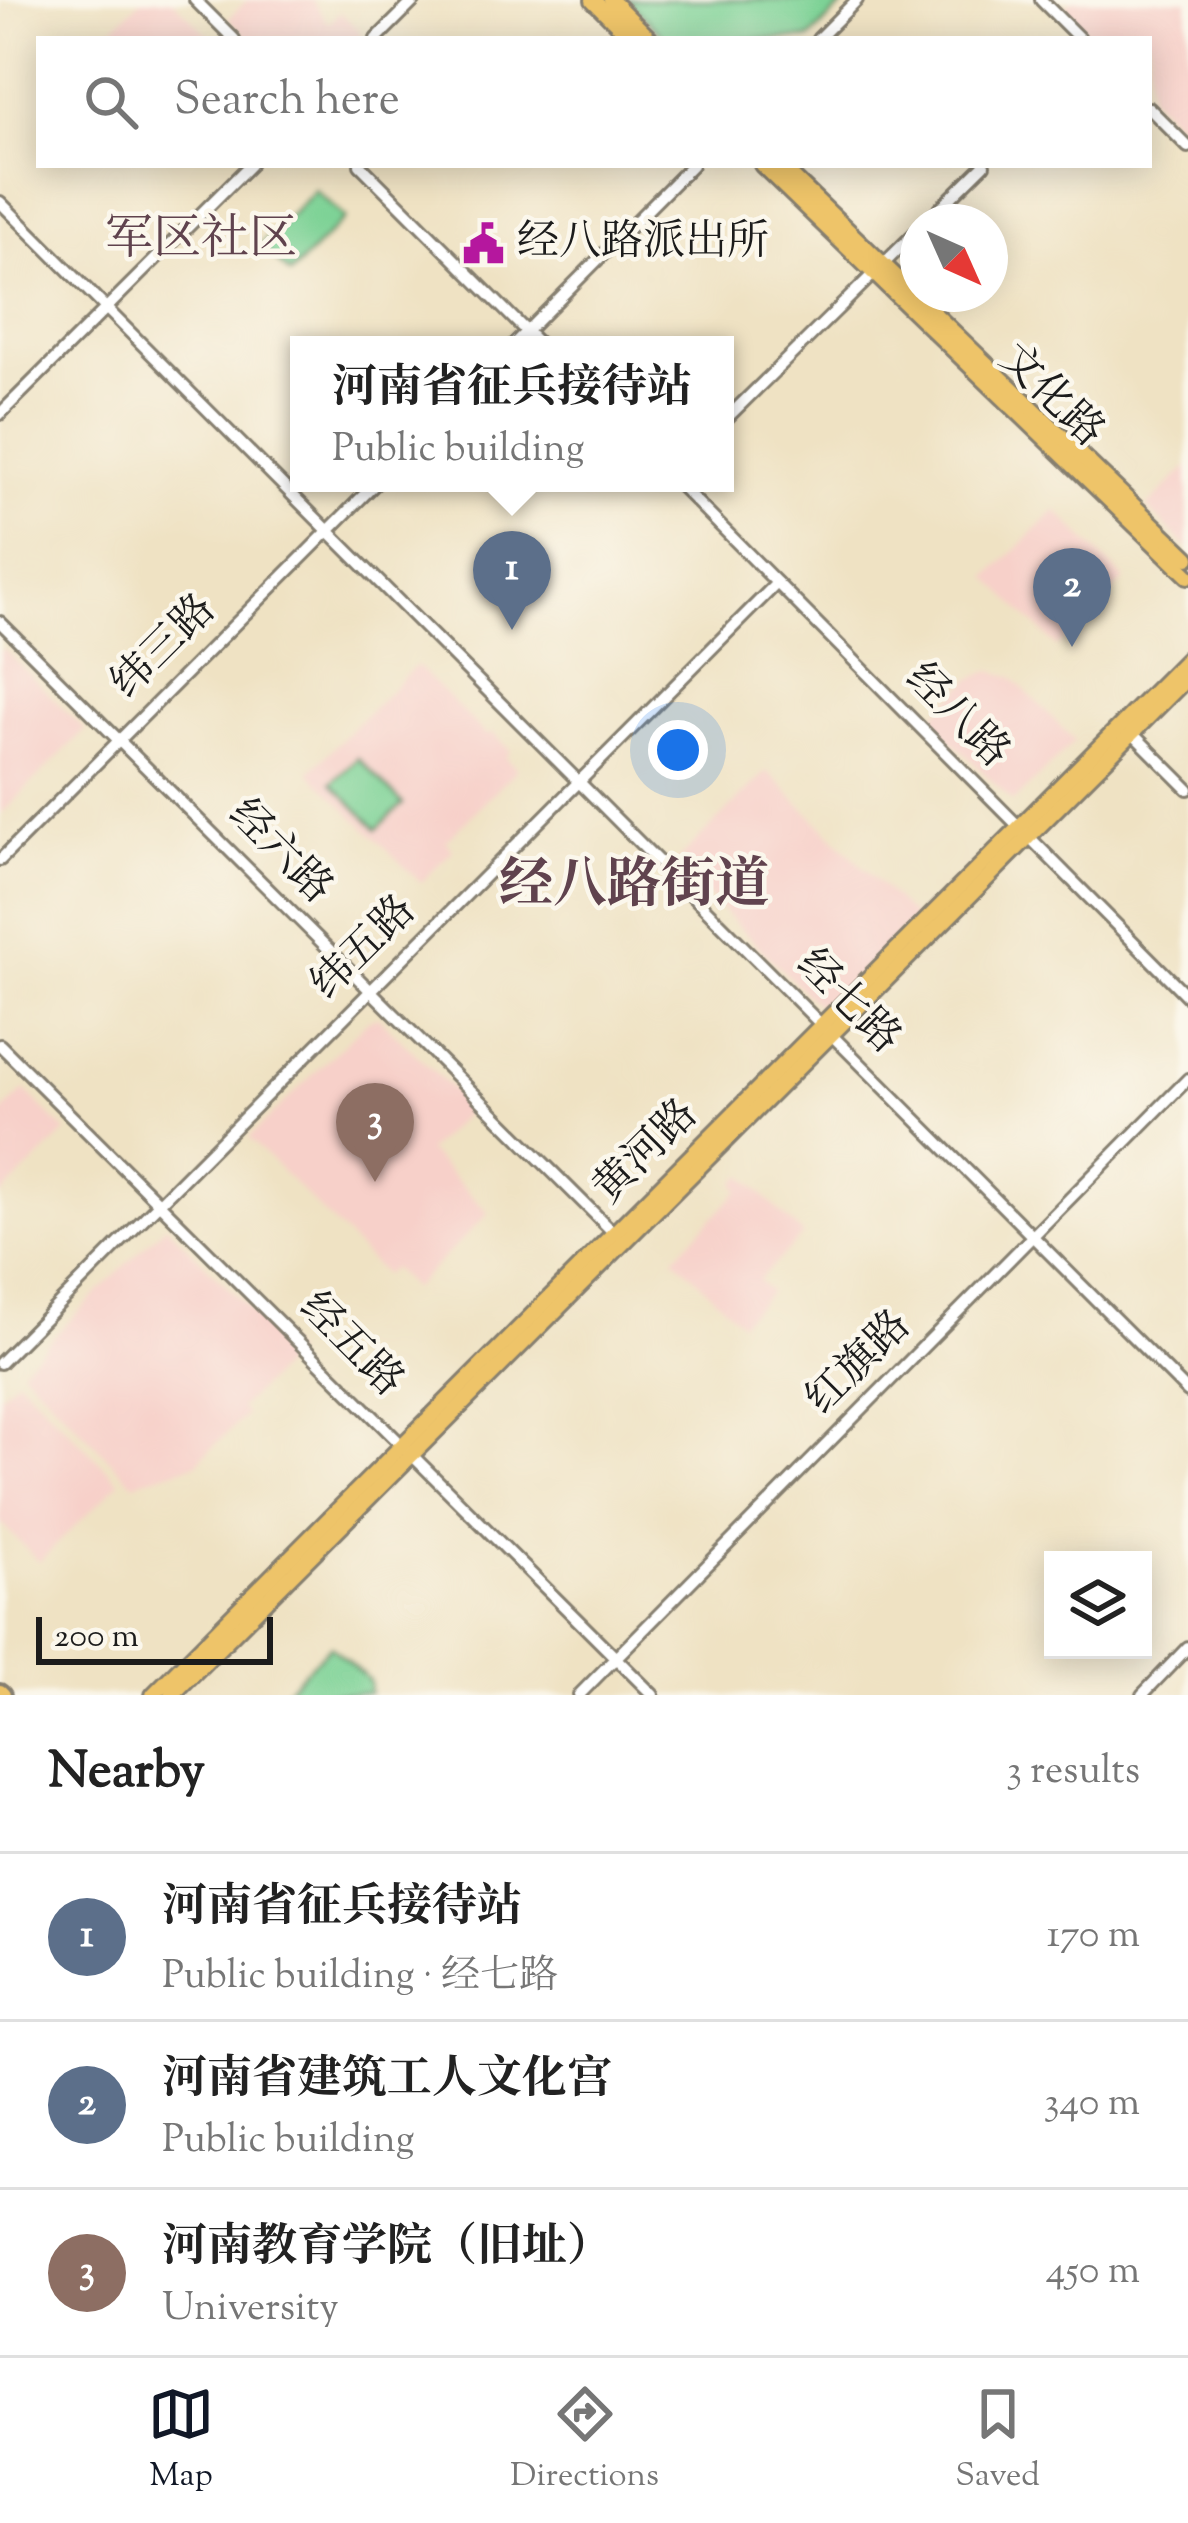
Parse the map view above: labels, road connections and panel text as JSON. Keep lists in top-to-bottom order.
{
  "streets": {
    "main road": ["文化路", "黄河路"],
    "street": [
      "纬三路",
      "经八路",
      "经六路",
      "纬五路",
      "经七路",
      "经五路",
      "红旗路"
    ]
  },
  "crossings": [
    ["纬三路", "经六路"],
    ["纬三路", "经七路"],
    ["经八路", "纬五路"],
    ["经八路", "黄河路"],
    ["经六路", "纬五路"],
    ["经六路", "黄河路"],
    ["纬五路", "经七路"],
    ["纬五路", "经五路"],
    ["经七路", "黄河路"],
    ["经七路", "红旗路"],
    ["黄河路", "经五路"],
    ["经五路", "红旗路"]
  ],
  "districts": ["军区社区", "经八路街道"],
  "places": {
    "public building": ["经八路派出所"]
  },
  "scale_bar": "200 m",
  "north": "bottom right",
  "page": {
    "search": "Search here",
    "popup": ["河南省征兵接待站", "Public building"],
    "pins": ["1", "2", "3"],
    "scale": "200 m",
    "heading": ["Nearby", "3 results"],
    "list": [
      {
        "mark": "1",
        "name": "河南省征兵接待站",
        "note": "Public building · 经七路",
        "value": "170 m"
      },
      {
        "mark": "2",
        "name": "河南省建筑工人文化宫",
        "note": "Public building",
        "value": "340 m"
      },
      {
        "mark": "3",
        "name": "河南教育学院（旧址）",
        "note": "University",
        "value": "450 m"
      }
    ],
    "nav": ["Map", "Directions", "Saved"]
  }
}
